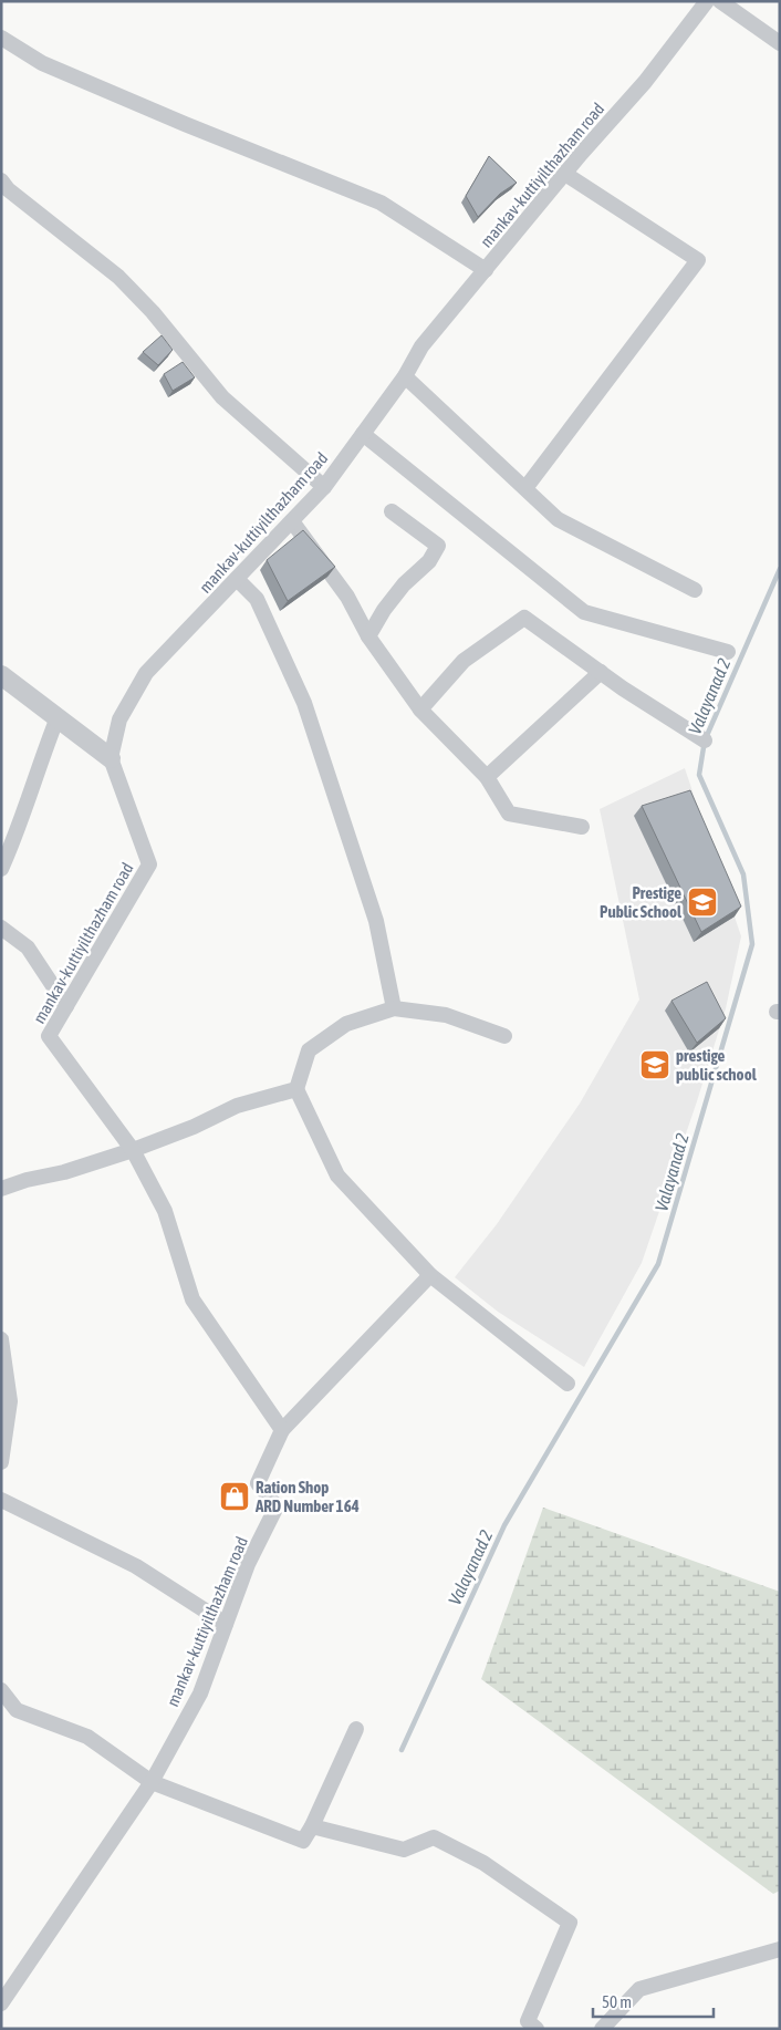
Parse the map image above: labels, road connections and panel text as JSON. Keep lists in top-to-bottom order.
{
  "streets": {
    "street": ["mankav-kuttiyilthazham road"]
  },
  "water": ["Valayanad 2"],
  "places": {
    "school or university": ["Prestige Public School", "prestige public school"],
    "shop": ["Ration Shop ARD Number 164"]
  },
  "scale_bar": "50 m"
}
